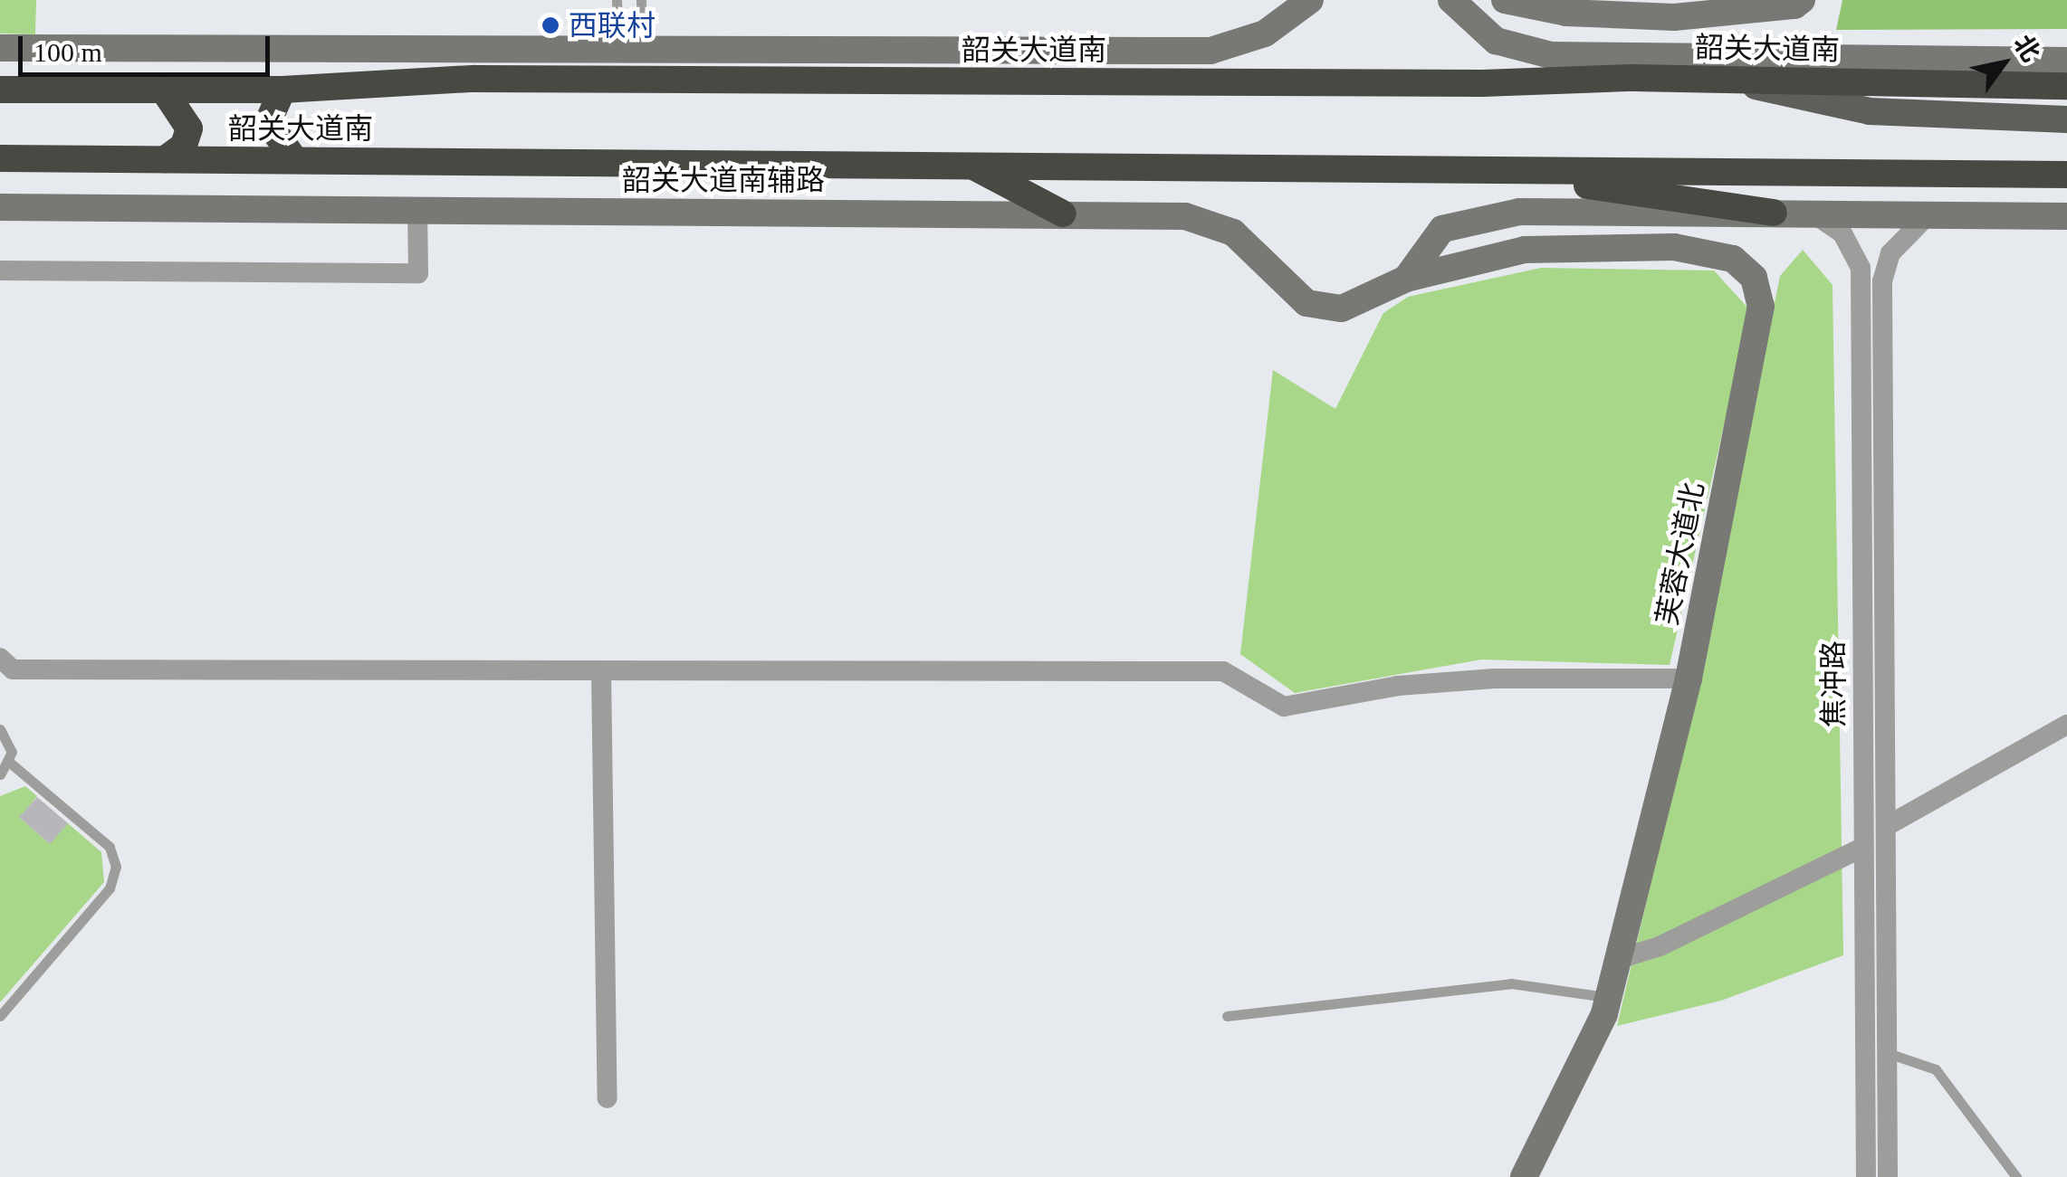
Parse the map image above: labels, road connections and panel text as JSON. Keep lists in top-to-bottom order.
{
  "streets": {
    "highway": ["韶关大道南"],
    "street": ["韶关大道南辅路", "芙蓉大道北", "焦冲路"]
  },
  "crossings": [
    ["韶关大道南辅路", "芙蓉大道北"]
  ],
  "places": ["西联村"],
  "scale_bar": "100 m",
  "north": "top right"
}
